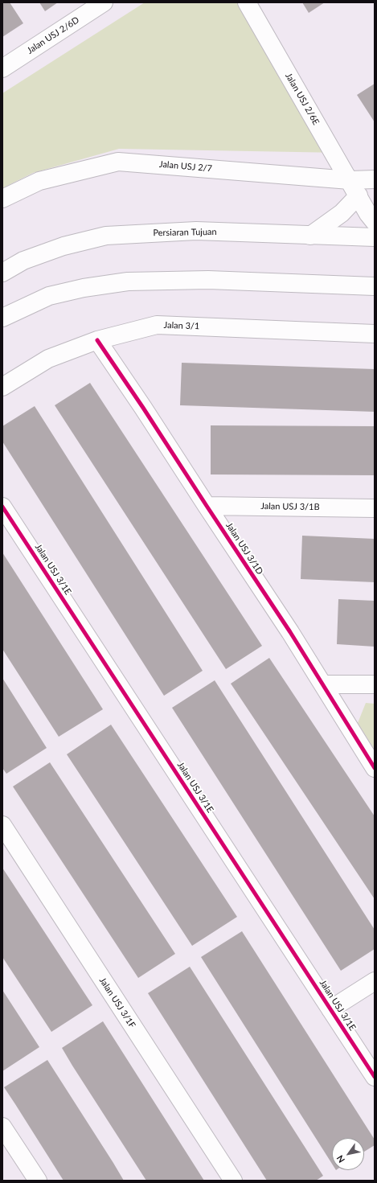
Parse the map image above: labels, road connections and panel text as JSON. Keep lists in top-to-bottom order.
{
  "streets": {
    "street": [
      "Jalan USJ 2/6D",
      "Jalan USJ 2/6E",
      "Jalan USJ 2/7",
      "Persiaran Tujuan",
      "Jalan 3/1",
      "Jalan USJ 3/1B",
      "Jalan USJ 3/1D",
      "Jalan USJ 3/1E",
      "Jalan USJ 3/1F"
    ]
  },
  "crossings": [
    ["Jalan USJ 2/6E", "Jalan USJ 2/7"],
    ["Jalan 3/1", "Jalan USJ 3/1D"],
    ["Jalan USJ 3/1B", "Jalan USJ 3/1D"]
  ],
  "north": "bottom left"
}
